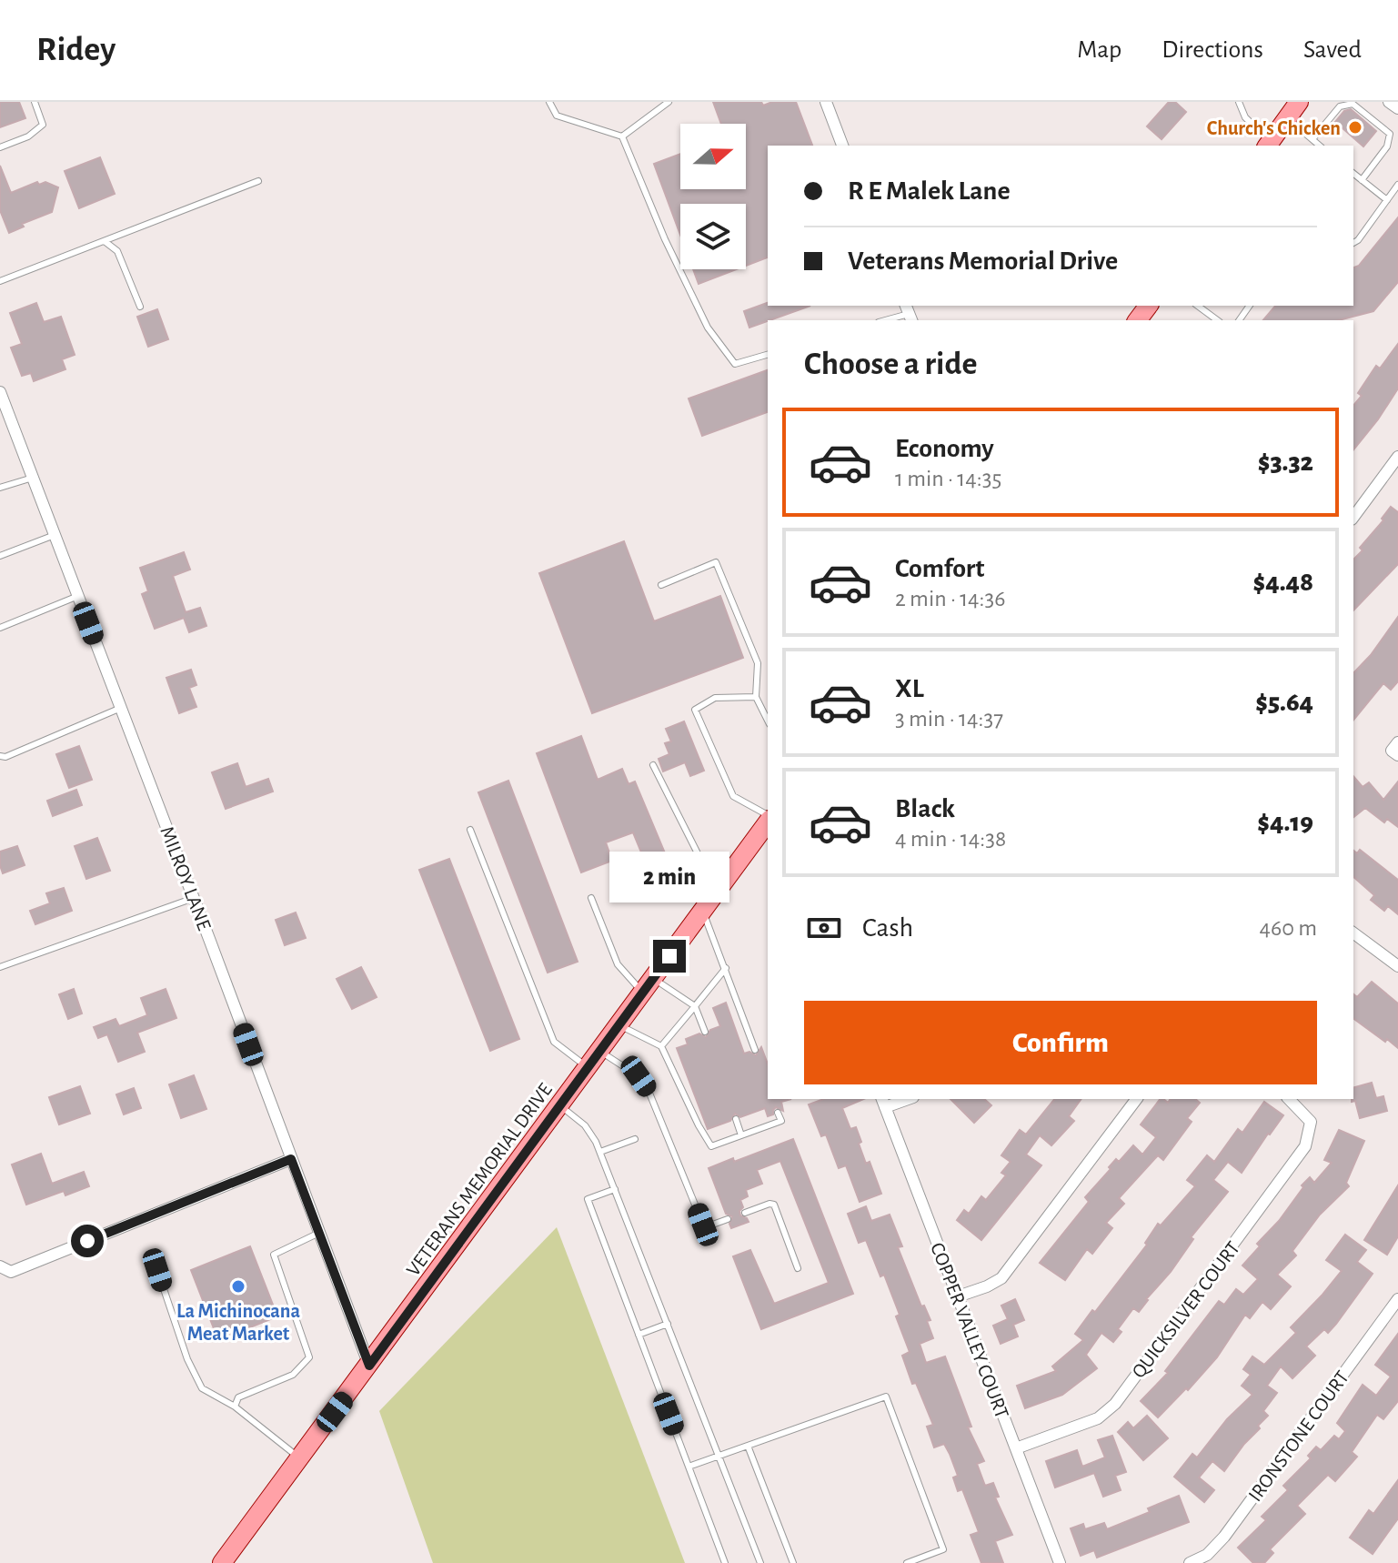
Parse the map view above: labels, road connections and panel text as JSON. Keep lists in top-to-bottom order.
{
  "streets": {
    "main road": ["VETERANS MEMORIAL DRIVE"],
    "street": [
      "MILROY LANE",
      "QUICKSILVER COURT",
      "COPPER VALLEY COURT",
      "IRONSTONE COURT"
    ]
  },
  "crossings": [
    ["MILROY LANE", "VETERANS MEMORIAL DRIVE"],
    ["QUICKSILVER COURT", "COPPER VALLEY COURT"]
  ],
  "places": ["Church's Chicken", "La Michinocana Meat Market"],
  "north": "right",
  "page": {
    "header": "Ridey",
    "nav": ["Map", "Directions", "Saved"],
    "banner": ["R E Malek Lane", "Veterans Memorial Drive"],
    "heading": "Choose a ride",
    "list": [
      {
        "name": "Economy",
        "note": "1 min · 14:35",
        "value": "$3.32"
      },
      {
        "name": "Comfort",
        "note": "2 min · 14:36",
        "value": "$4.48"
      },
      {
        "name": "XL",
        "note": "3 min · 14:37",
        "value": "$5.64"
      },
      {
        "name": "Black",
        "note": "4 min · 14:38",
        "value": "$4.19"
      }
    ],
    "bubble": "2 min",
    "pay": ["Cash", "460 m"],
    "buttons": "Confirm"
  }
}
